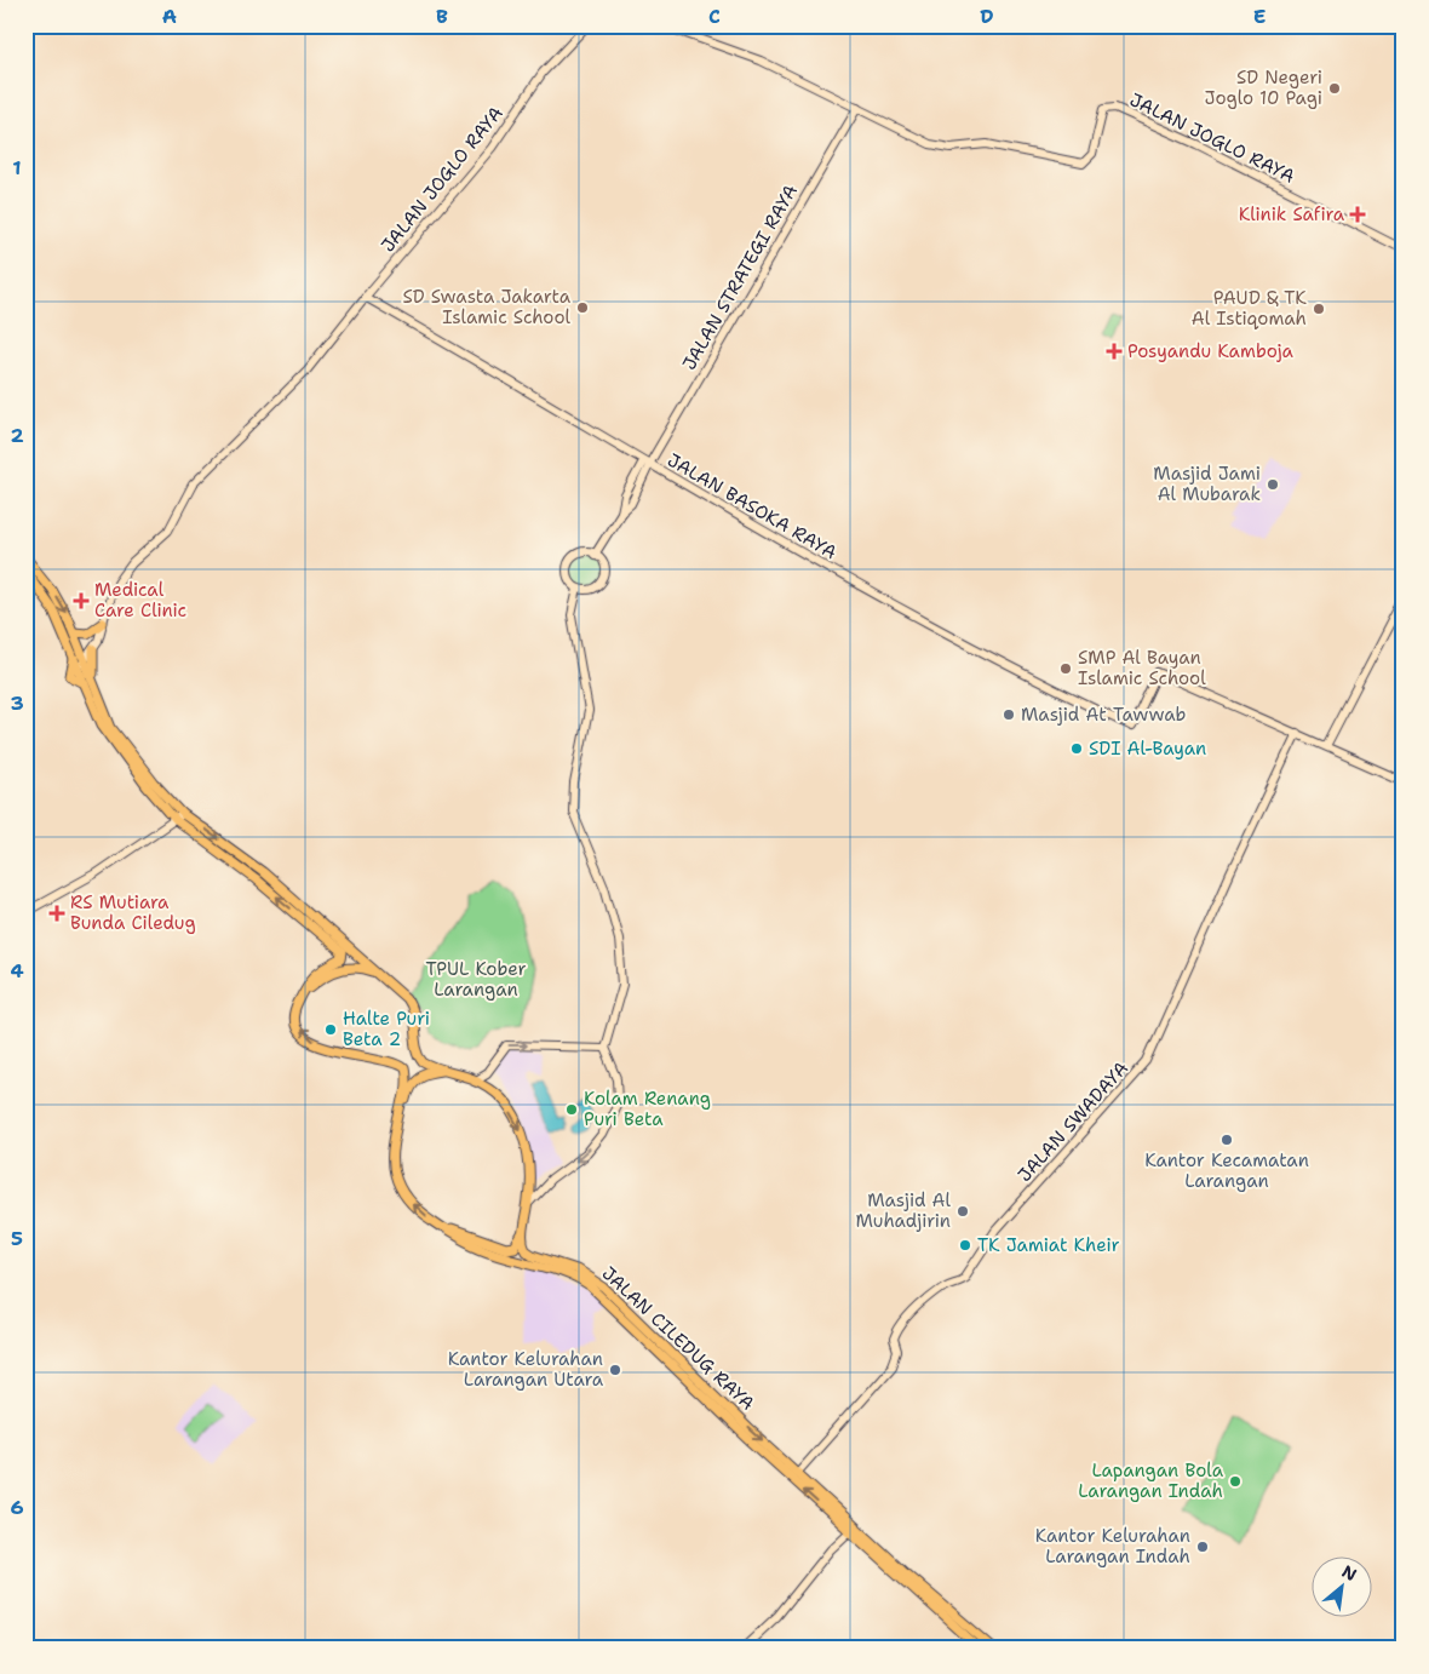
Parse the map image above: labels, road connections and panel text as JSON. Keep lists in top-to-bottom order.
{
  "streets": {
    "main road": ["JALAN CILEDUG RAYA"],
    "street": [
      "JALAN JOGLO RAYA",
      "JALAN STRATEGI RAYA",
      "JALAN BASOKA RAYA",
      "JALAN SWADAYA"
    ]
  },
  "crossings": [
    ["JALAN JOGLO RAYA", "JALAN STRATEGI RAYA"],
    ["JALAN JOGLO RAYA", "JALAN BASOKA RAYA"],
    ["JALAN STRATEGI RAYA", "JALAN BASOKA RAYA"],
    ["JALAN BASOKA RAYA", "JALAN SWADAYA"],
    ["JALAN SWADAYA", "JALAN CILEDUG RAYA"]
  ],
  "parks": ["TPUL Kober Larangan"],
  "places": {
    "other": [
      "SD Negeri Joglo 10 Pagi",
      "SD Swasta Jakarta Islamic School",
      "PAUD & TK Al Istiqomah",
      "Masjid Jami Al Mubarak",
      "SMP Al Bayan Islamic School",
      "Masjid At Tawwab",
      "SDI Al-Bayan",
      "Halte Puri Beta 2",
      "Kolam Renang Puri Beta",
      "Kantor Kecamatan Larangan",
      "Masjid Al Muhadjirin",
      "TK Jamiat Kheir",
      "Kantor Kelurahan Larangan Utara",
      "Lapangan Bola Larangan Indah",
      "Kantor Kelurahan Larangan Indah"
    ],
    "health": [
      "Klinik Safira",
      "Posyandu Kamboja",
      "Medical Care Clinic",
      "RS Mutiara Bunda Ciledug"
    ]
  },
  "north": "top right",
  "grid": {
    "columns": [
      "A",
      "B",
      "C",
      "D",
      "E"
    ],
    "rows": [
      "1",
      "2",
      "3",
      "4",
      "5",
      "6"
    ]
  }
}
